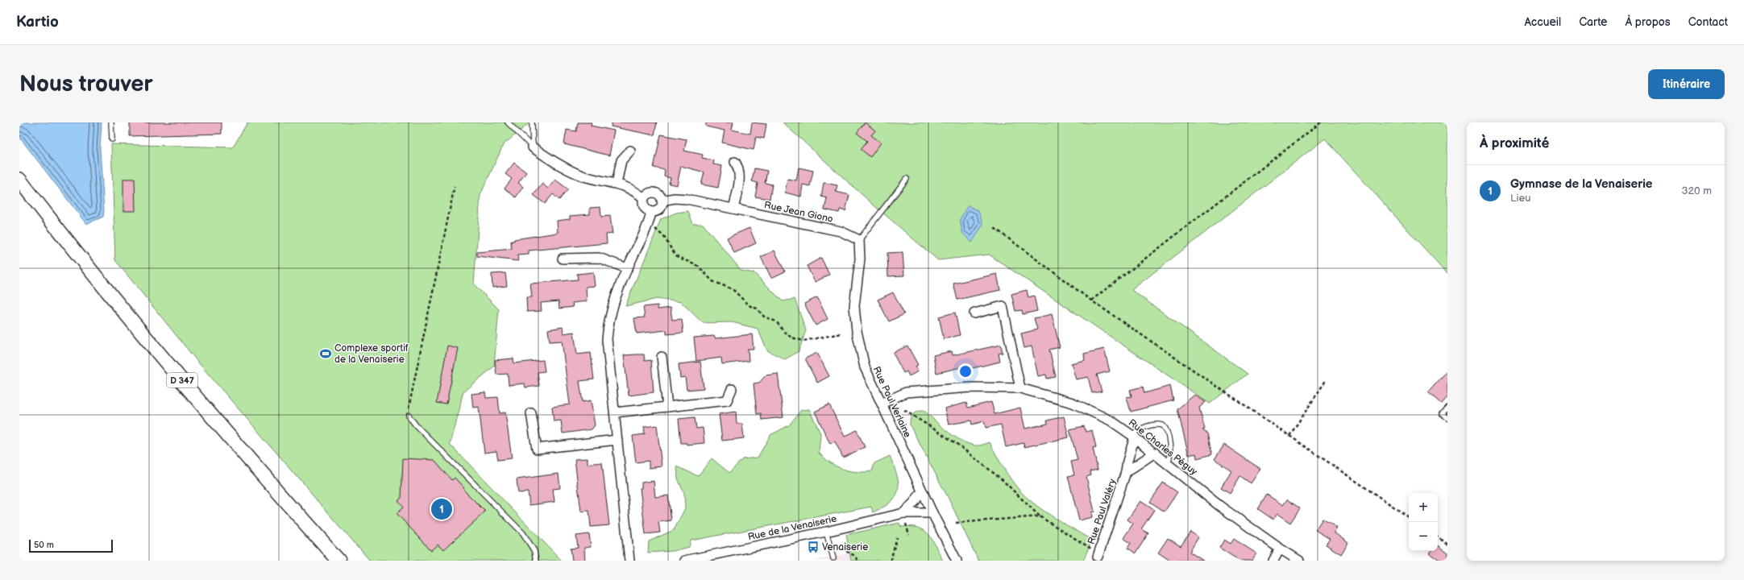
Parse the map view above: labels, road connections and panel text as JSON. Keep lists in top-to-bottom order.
{
  "streets": {
    "main road": ["D 347"],
    "street": [
      "Rue Jean Giono",
      "Rue Paul Verlaine",
      "Rue Charles Péguy",
      "Rue Paul Valéry",
      "Rue de la Venaiserie"
    ]
  },
  "crossings": [
    ["Rue Jean Giono", "Rue Paul Verlaine"],
    ["Rue Paul Verlaine", "Rue Charles Péguy"],
    ["Rue Paul Verlaine", "Rue de la Venaiserie"],
    ["Rue Charles Péguy", "Rue Paul Valéry"]
  ],
  "places": {
    "sports": ["Complexe sportif de la Venaiserie"],
    "bus stop": ["Venaiserie"]
  },
  "scale_bar": "50 m",
  "page": {
    "header": "Kartio",
    "nav": [
      "Accueil",
      "Carte",
      "À propos",
      "Contact"
    ],
    "buttons": "Itinéraire",
    "title": "Nous trouver",
    "heading": "À proximité",
    "list": [
      {
        "mark": "1",
        "name": "Gymnase de la Venaiserie",
        "note": "Lieu",
        "value": "320 m"
      }
    ],
    "map_buttons": ["+", "−"],
    "pins": "1",
    "scale": "50 m"
  }
}
